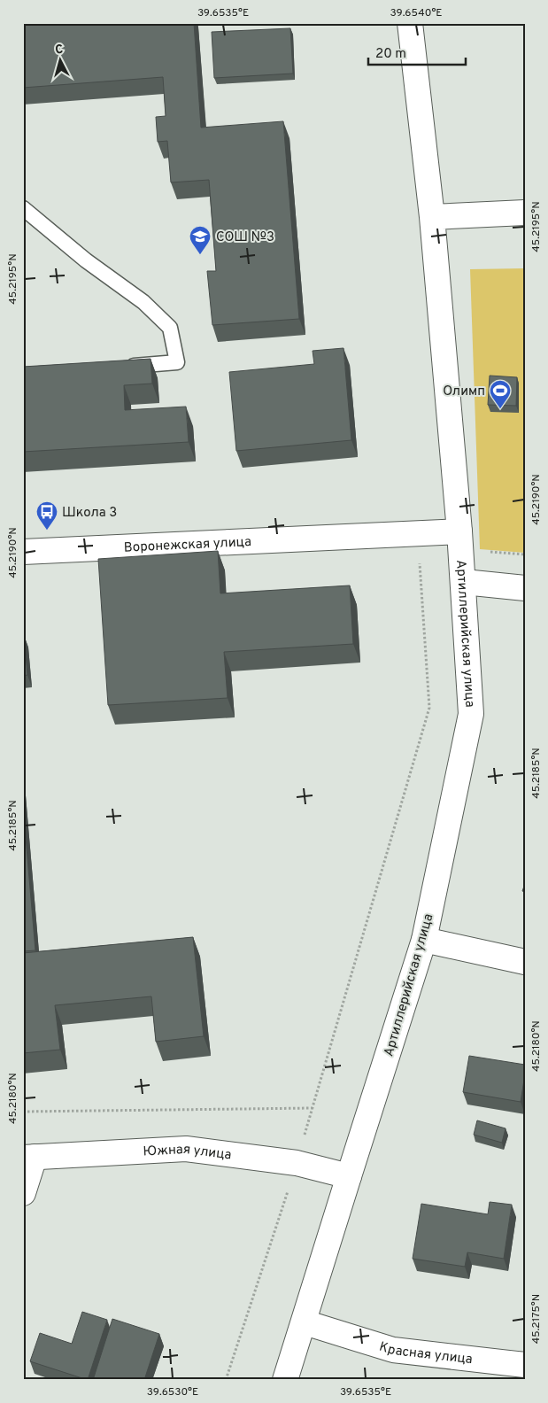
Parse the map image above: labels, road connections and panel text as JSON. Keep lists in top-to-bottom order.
{
  "streets": {
    "street": [
      "Воронежская улица",
      "Артиллерийская улица",
      "Южная улица",
      "Красная улица"
    ]
  },
  "crossings": [
    ["Воронежская улица", "Артиллерийская улица"],
    ["Артиллерийская улица", "Южная улица"],
    ["Артиллерийская улица", "Красная улица"]
  ],
  "places": {
    "school or university": ["СОШ №3"],
    "sports": ["Олимп"],
    "bus stop": ["Школа 3"]
  },
  "scale_bar": "20 m",
  "north": "top",
  "coordinates": [
    "39.6535°E",
    "39.6540°E",
    "45.2195°N",
    "45.2190°N",
    "45.2185°N",
    "45.2180°N",
    "45.2175°N",
    "39.6530°E"
  ]
}
